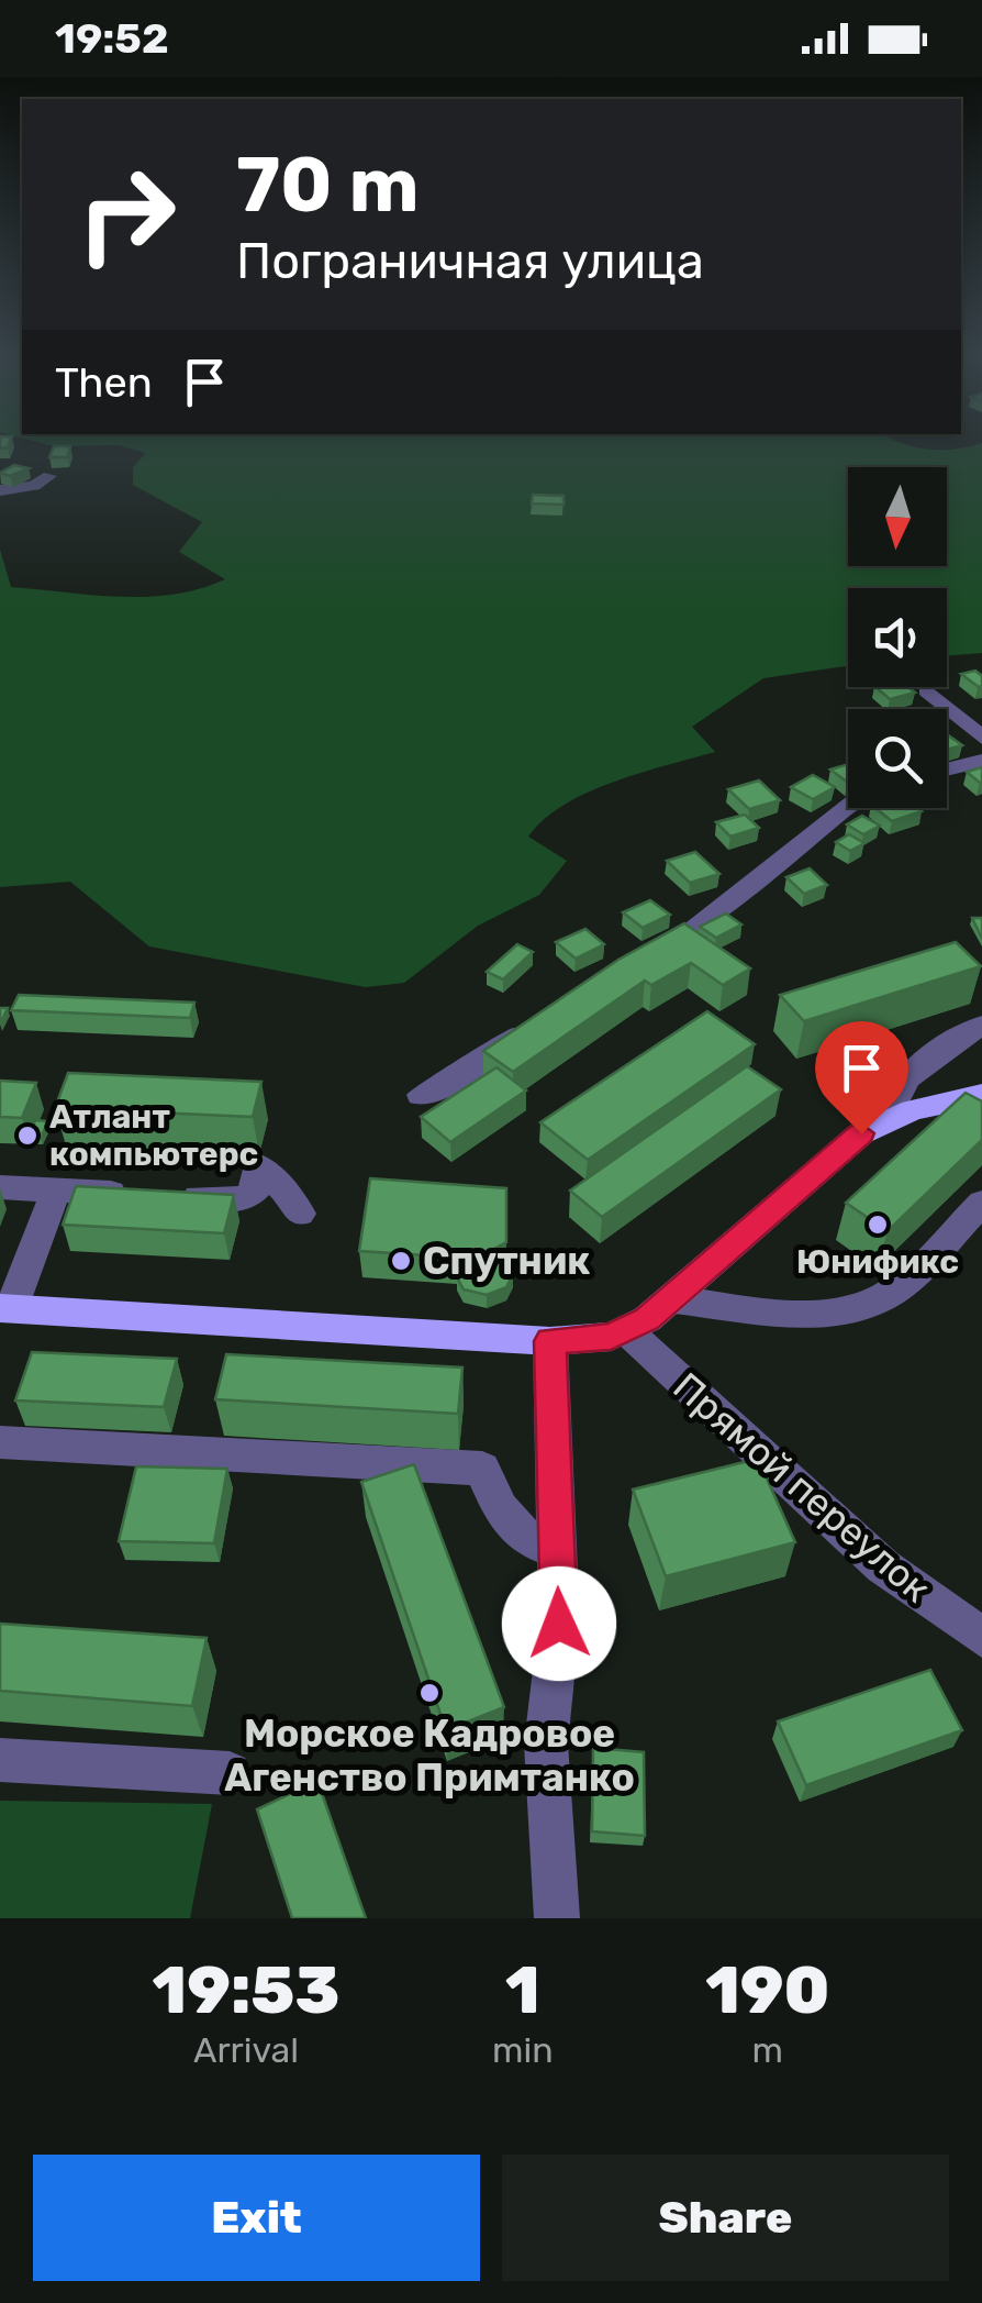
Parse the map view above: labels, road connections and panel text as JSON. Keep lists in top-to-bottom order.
{
  "streets": {
    "street": ["Прямой переулок"]
  },
  "places": [
    "Атлант компьютерс",
    "Юнификс",
    "Спутник",
    "Морское Кадровое Агенство Примтанко"
  ],
  "north": "bottom",
  "page": {
    "status": "19:52",
    "turn": ["70 m", "Пограничная улица"],
    "then": "Then",
    "eta": [
      "19:53",
      "Arrival",
      "1",
      "min",
      "190",
      "m"
    ],
    "buttons": ["Exit", "Share"]
  }
}
